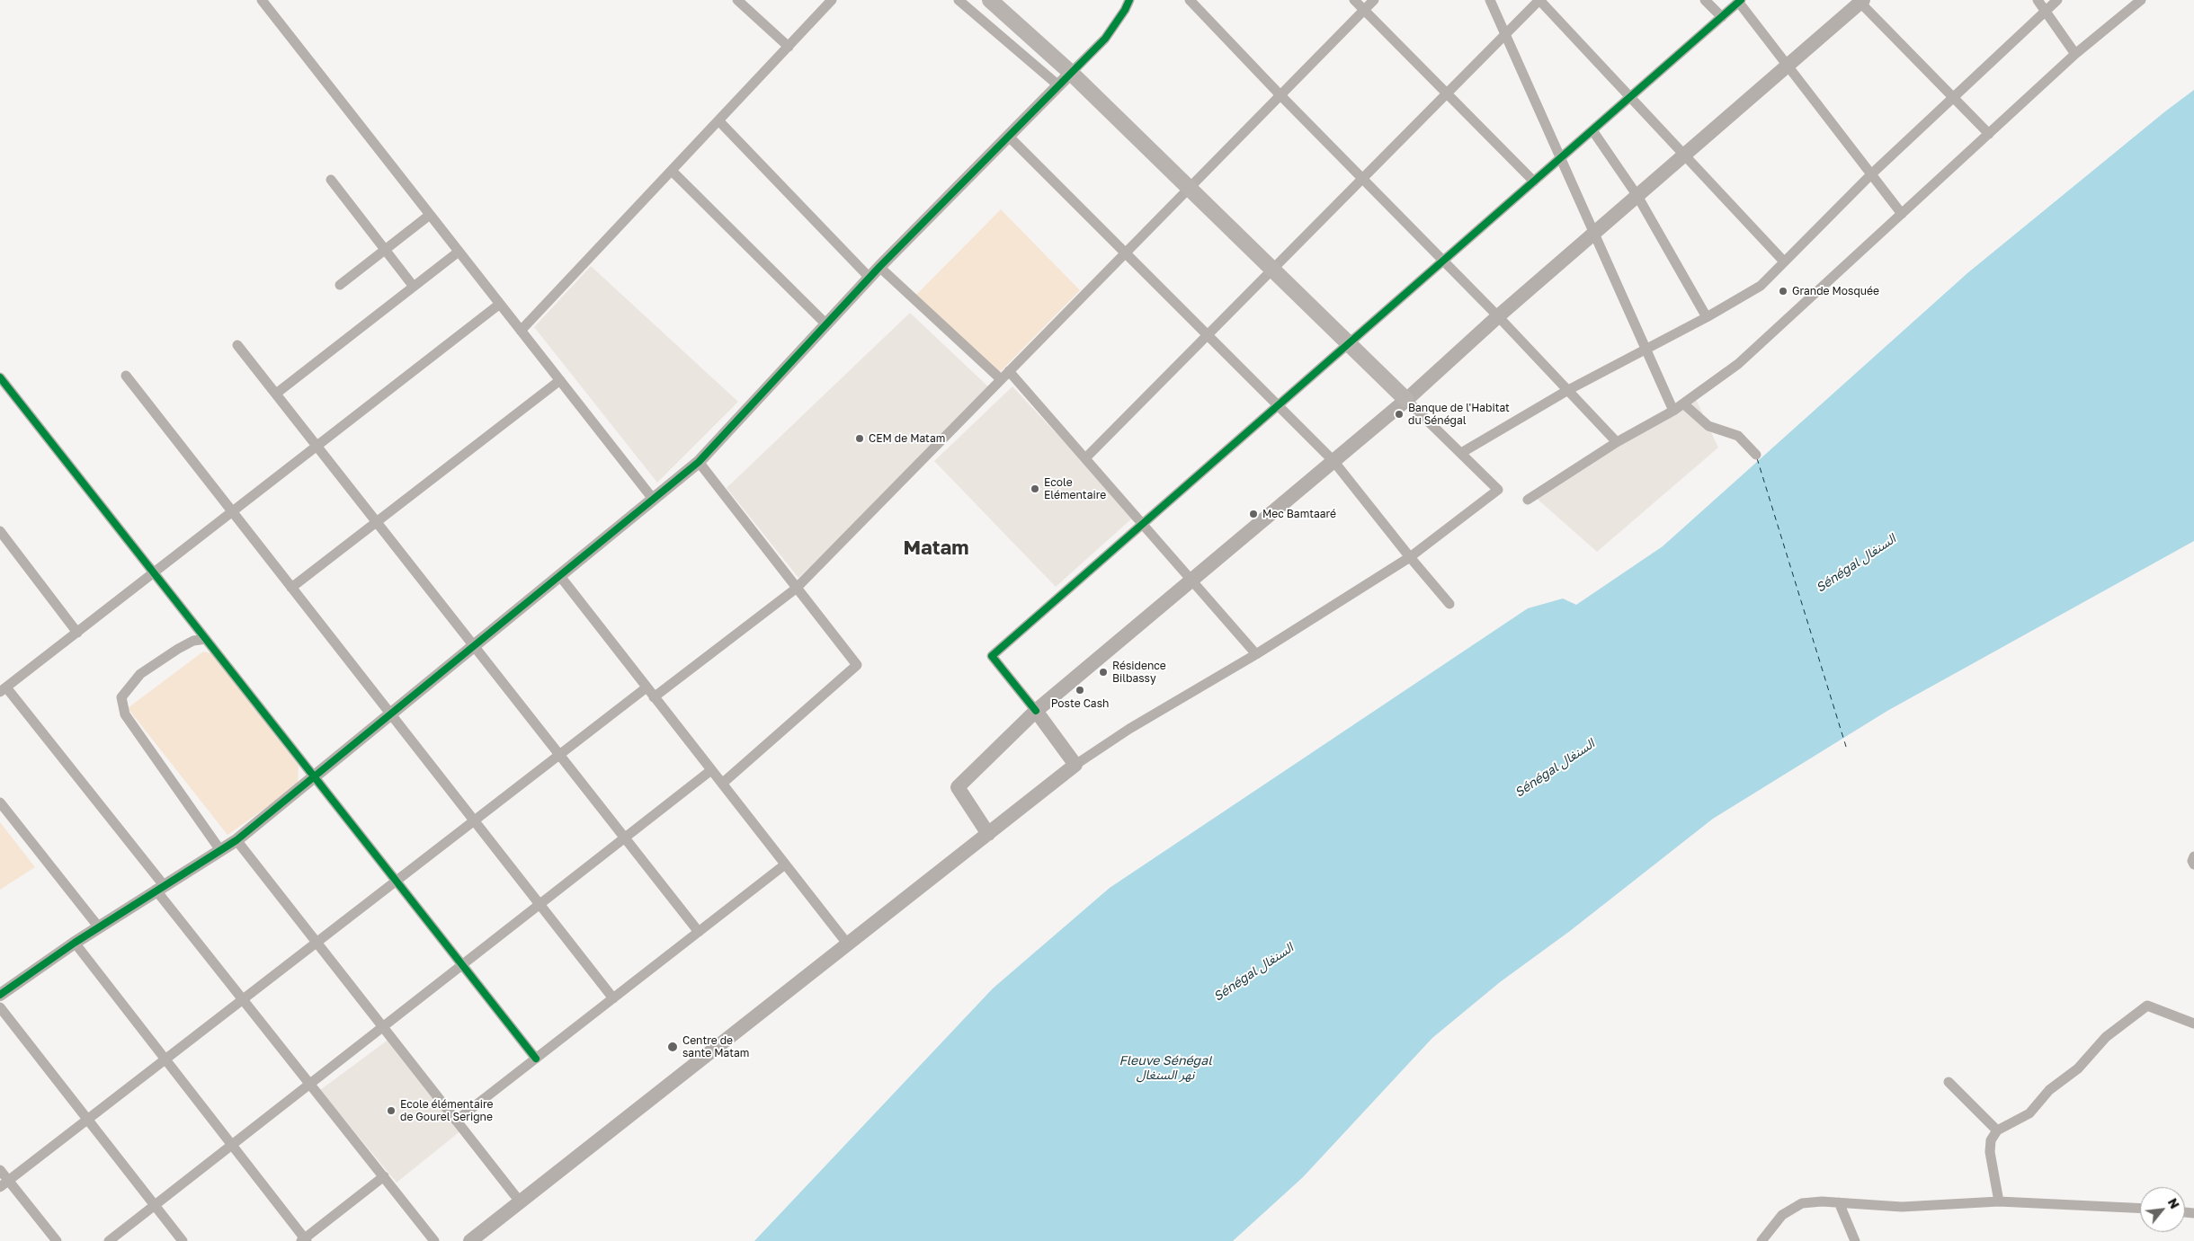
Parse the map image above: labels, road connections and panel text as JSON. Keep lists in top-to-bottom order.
{
  "districts": ["Matam"],
  "water": ["Sénégal السنغال", "Fleuve Sénégal نهر السنغال"],
  "places": [
    "Grande Mosquée",
    "Banque de l'Habitat du Sénégal",
    "CEM de Matam",
    "Ecole Elémentaire",
    "Mec Bamtaaré",
    "Résidence Bilbassy",
    "Poste Cash",
    "Centre de sante Matam",
    "Ecole élémentaire de Gourel Serigne"
  ],
  "north": "top right"
}
